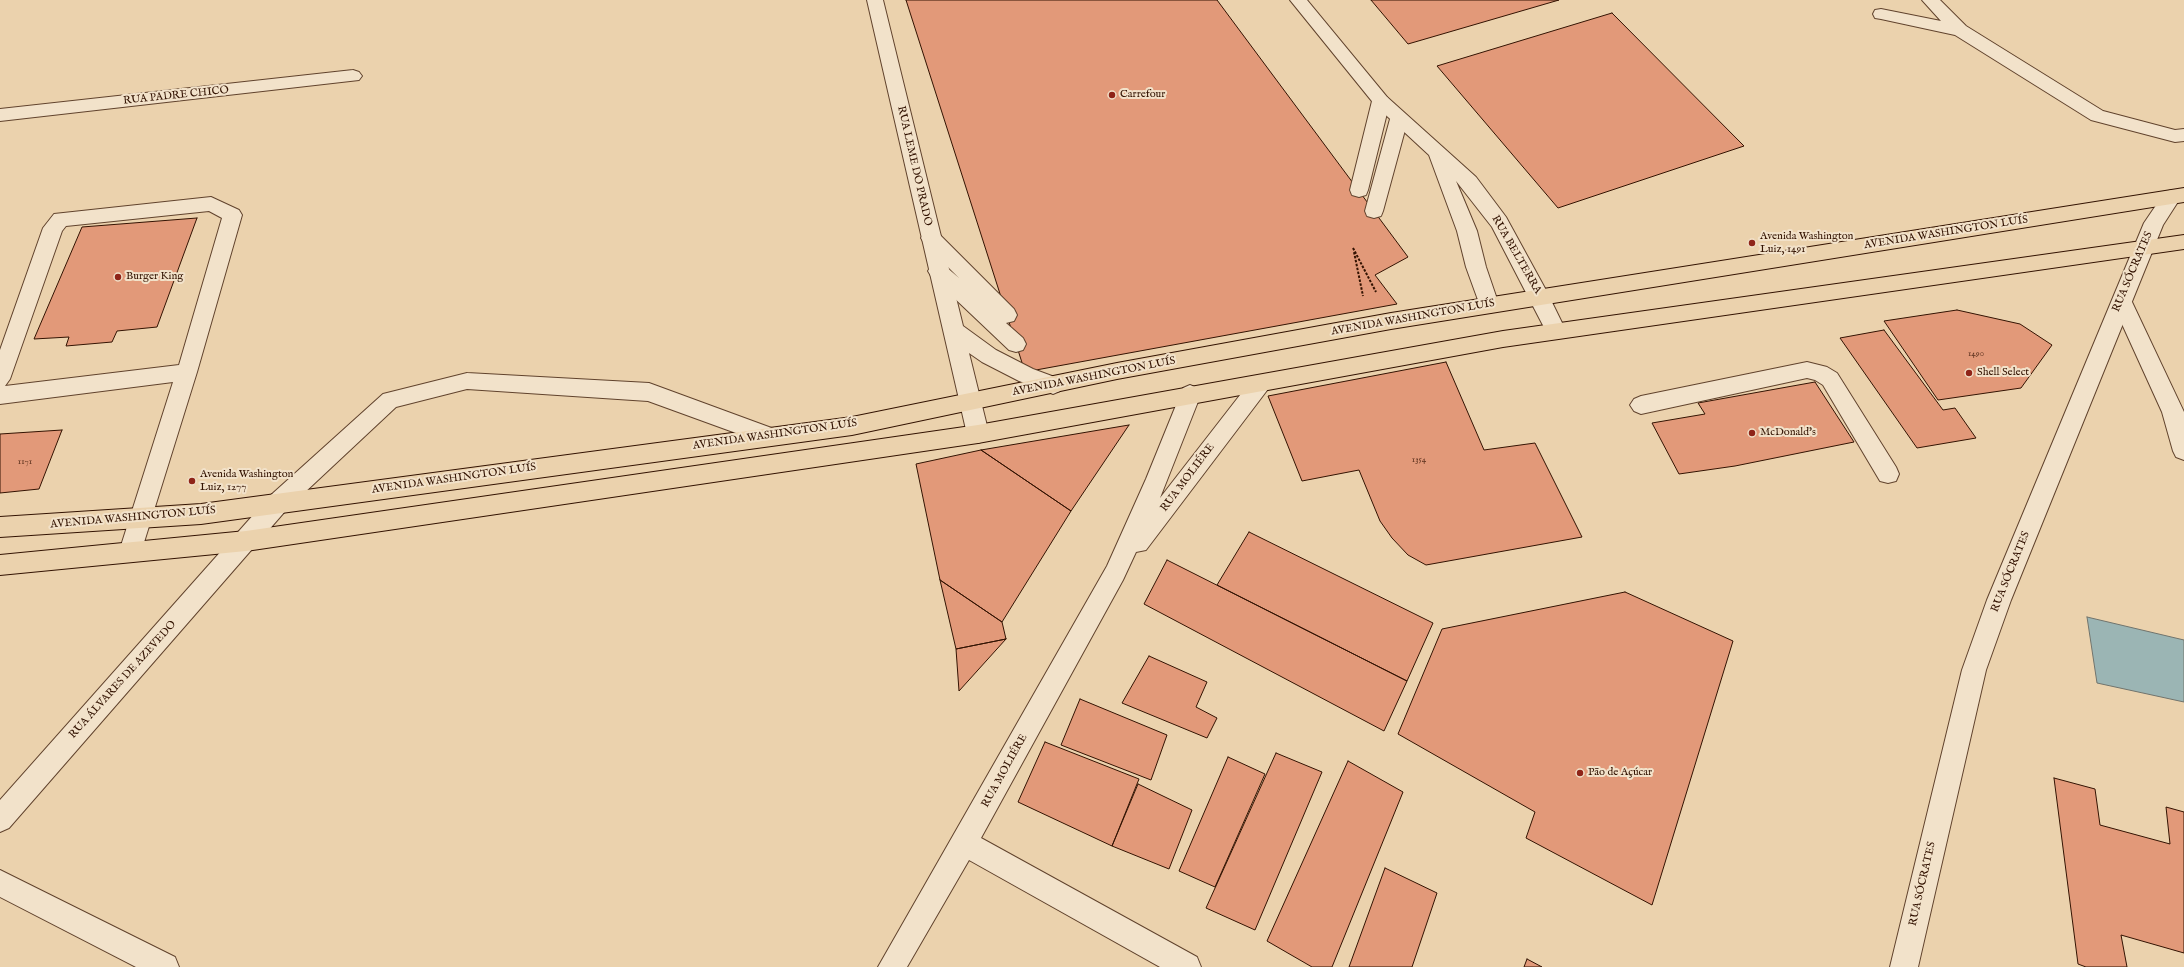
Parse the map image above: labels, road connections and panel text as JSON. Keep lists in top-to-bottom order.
{
  "streets": {
    "main road": ["AVENIDA WASHINGTON LUÍS"],
    "street": [
      "RUA PADRE CHICO",
      "RUA LEME DO PRADO",
      "RUA BELTERRA",
      "RUA SÓCRATES",
      "RUA MOLIÉRE",
      "RUA ÁLVARES DE AZEVEDO"
    ]
  },
  "crossings": [
    ["RUA LEME DO PRADO", "AVENIDA WASHINGTON LUÍS"],
    ["AVENIDA WASHINGTON LUÍS", "RUA BELTERRA"],
    ["AVENIDA WASHINGTON LUÍS", "RUA SÓCRATES"],
    ["AVENIDA WASHINGTON LUÍS", "RUA ÁLVARES DE AZEVEDO"]
  ],
  "places": [
    "Carrefour",
    "Avenida Washington Luiz, 1491",
    "Burger King",
    "Shell Select",
    "McDonald's",
    "Avenida Washington Luiz, 1277",
    "Pão de Açúcar"
  ],
  "house_numbers": ["1490", "1354", "1171"]
}
